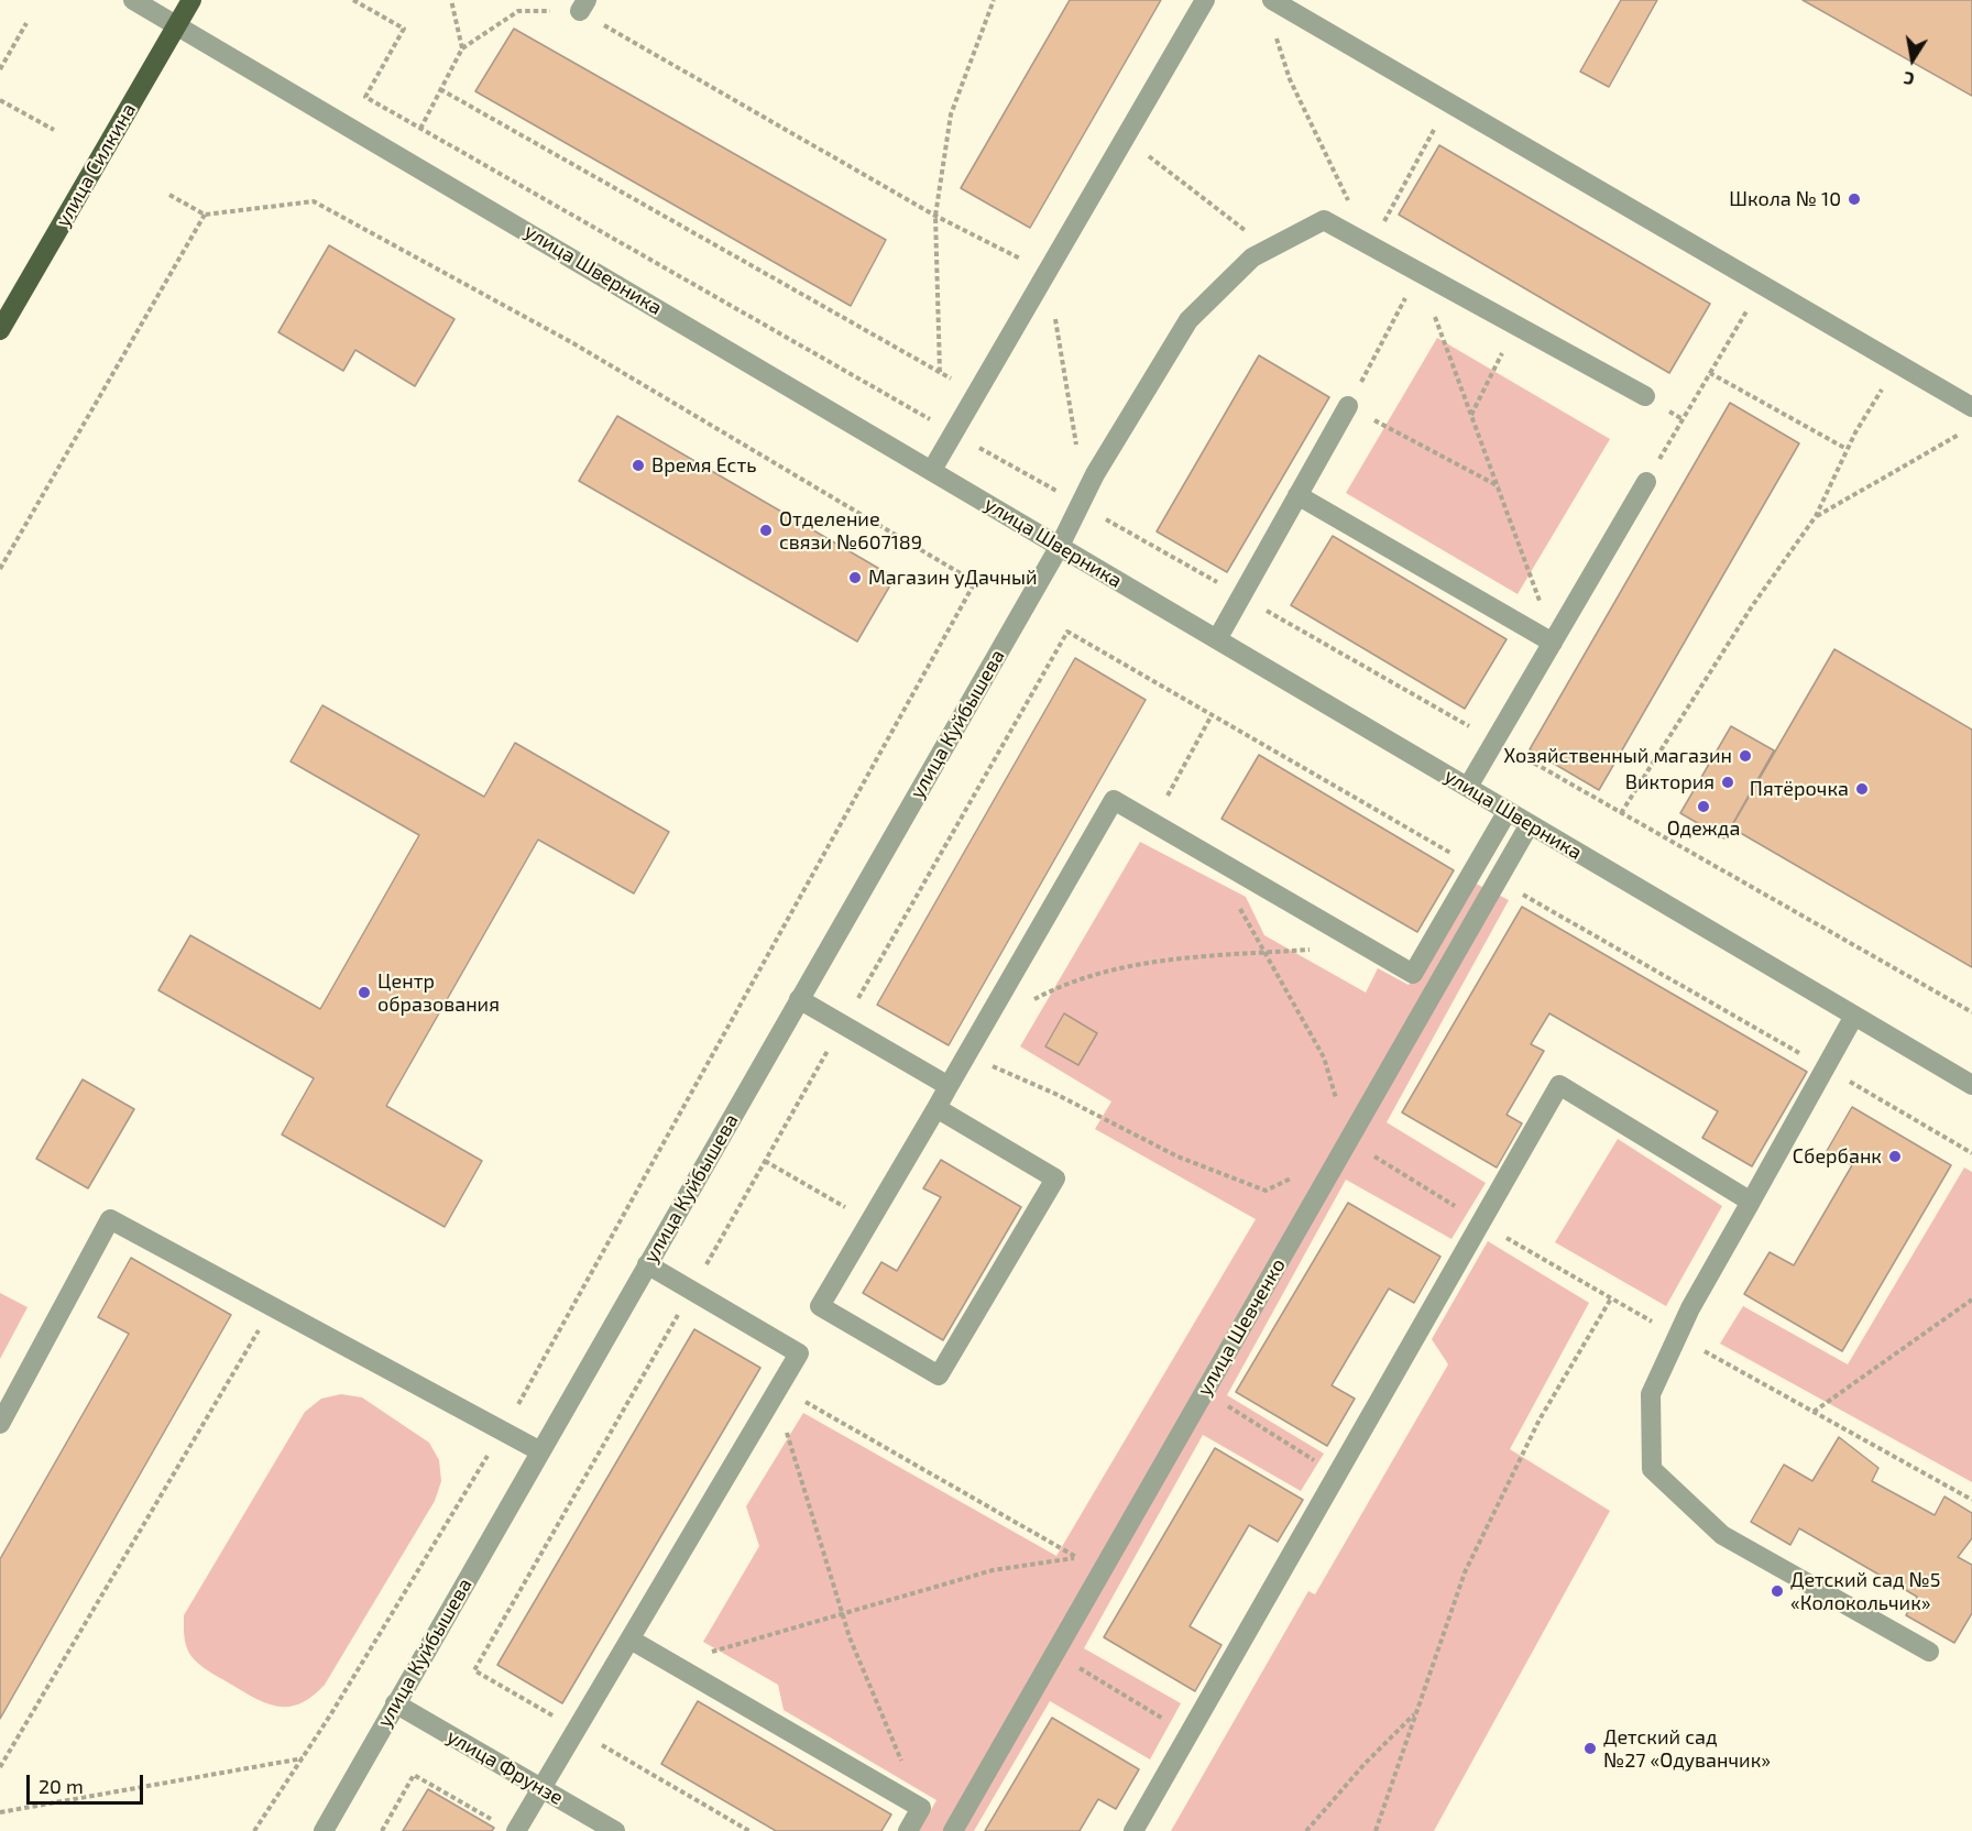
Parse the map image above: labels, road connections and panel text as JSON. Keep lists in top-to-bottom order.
{
  "streets": {
    "main road": ["улица Силкина"],
    "street": [
      "улица Шверника",
      "улица Куйбышева",
      "улица Шевченко",
      "улица Фрунзе"
    ]
  },
  "crossings": [
    ["улица Силкина", "улица Шверника"],
    ["улица Шверника", "улица Куйбышева"],
    ["улица Шверника", "улица Шевченко"],
    ["улица Куйбышева", "улица Фрунзе"]
  ],
  "places": [
    "Школа № 10",
    "Время Есть",
    "Отделение связи №607189",
    "Магазин уДачный",
    "Хозяйственный магазин",
    "Виктория",
    "Пятёрочка",
    "Одежда",
    "Центр образования",
    "Сбербанк",
    "Детский сад №5 «Колокольчик»",
    "Детский сад №27 «Одуванчик»"
  ],
  "scale_bar": "20 m",
  "north": "bottom"
}
